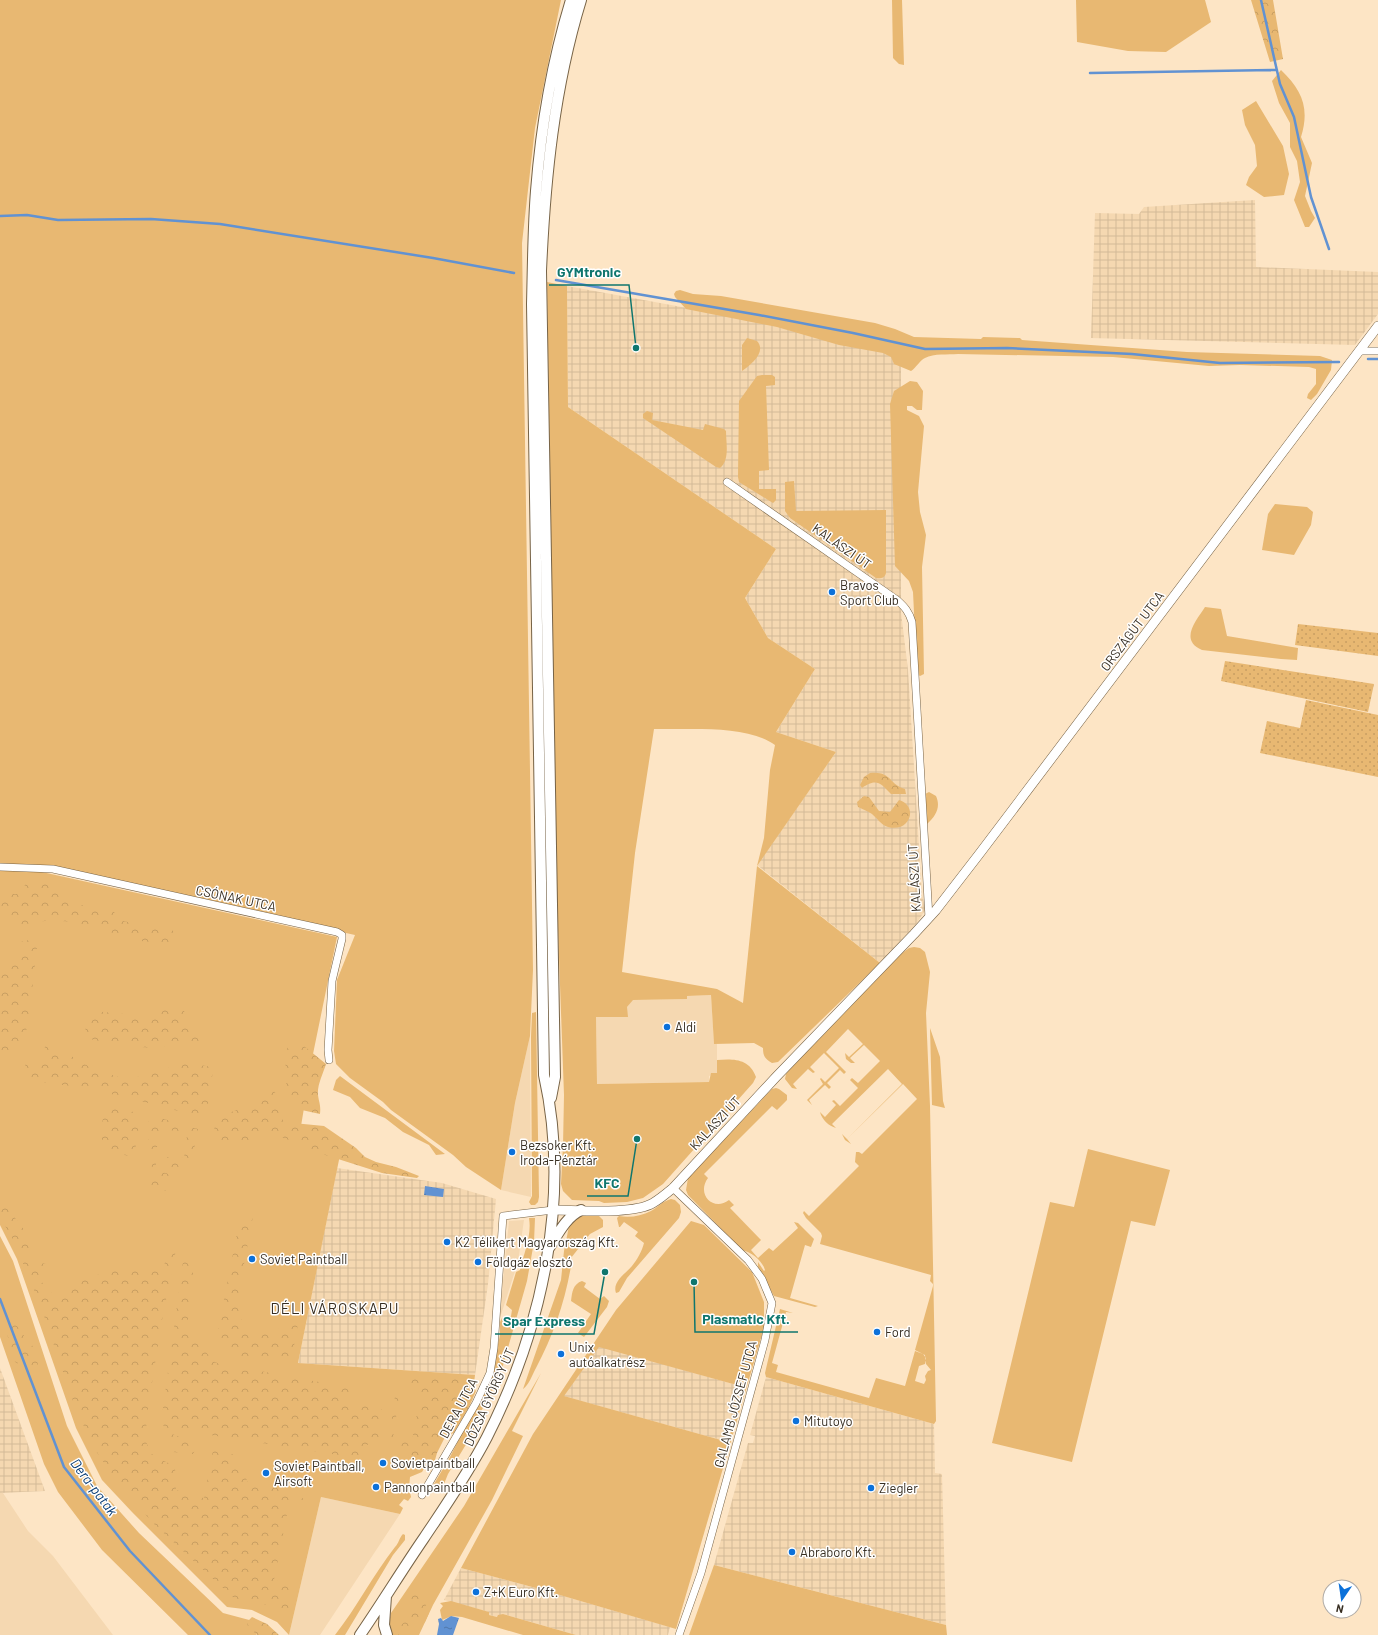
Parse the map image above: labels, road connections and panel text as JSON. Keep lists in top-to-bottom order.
{
  "streets": {
    "main road": ["KALÁSZI ÚT", "ORSZÁGÚT UTCA", "DÓZSA GYÖRGY ÚT"],
    "street": ["CSÓNAK UTCA", "GALAMB JÓZSEF UTCA", "DERA UTCA"]
  },
  "crossings": [
    ["KALÁSZI ÚT", "ORSZÁGÚT UTCA"],
    ["KALÁSZI ÚT", "DÓZSA GYÖRGY ÚT"],
    ["KALÁSZI ÚT", "GALAMB JÓZSEF UTCA"],
    ["KALÁSZI ÚT", "DERA UTCA"],
    ["DÓZSA GYÖRGY ÚT", "DERA UTCA"]
  ],
  "districts": ["DÉLI VÁROSKAPU"],
  "water": ["Dera-patak"],
  "places": [
    "GYMtronic",
    "Bravos Sport Club",
    "Aldi",
    "KFC",
    "Bezsoker Kft. Iroda-Pénztár",
    "K2 Télikert Magyarország Kft.",
    "Soviet Paintball",
    "Földgáz elosztó",
    "Spar Express",
    "Plasmatic Kft.",
    "Ford",
    "Unix autóalkatrész",
    "Mitutoyo",
    "Sovietpaintball",
    "Soviet Paintball, Airsoft",
    "Pannonpaintball",
    "Ziegler",
    "Abraboro Kft.",
    "Z+K Euro Kft."
  ],
  "north": "bottom"
}
